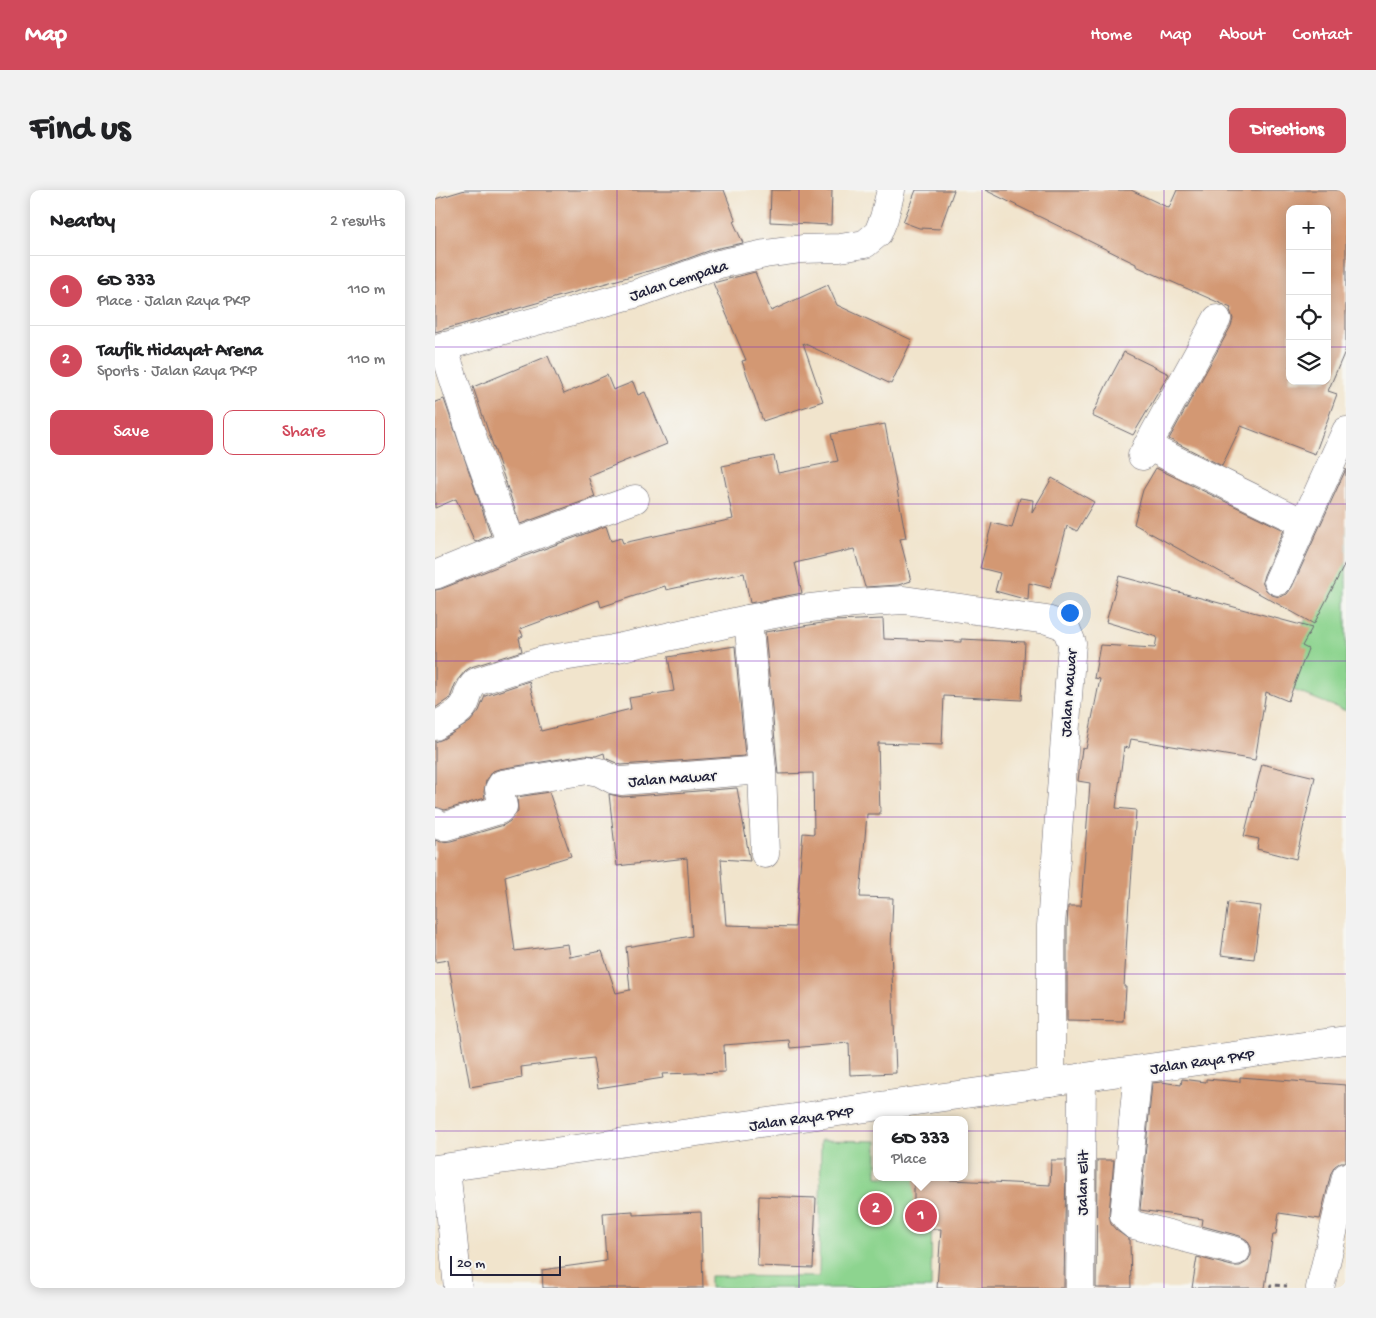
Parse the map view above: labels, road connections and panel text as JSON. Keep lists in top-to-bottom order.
{
  "streets": {
    "street": [
      "Jalan Cempaka",
      "Jalan Mawar",
      "Jalan Raya PKP",
      "Jalan Elit"
    ]
  },
  "crossings": [
    ["Jalan Mawar", "Jalan Raya PKP"],
    ["Jalan Raya PKP", "Jalan Elit"]
  ],
  "scale_bar": "20 m",
  "page": {
    "header": "Map",
    "nav": [
      "Home",
      "Map",
      "About",
      "Contact"
    ],
    "buttons": [
      "Directions",
      ["Save", "Share"]
    ],
    "title": "Find us",
    "heading": ["Nearby", "2 results"],
    "map_buttons": ["+", "−"],
    "list": [
      {
        "mark": "1",
        "name": "GD 333",
        "note": "Place · Jalan Raya PKP",
        "value": "110 m"
      },
      {
        "mark": "2",
        "name": "Taufik Hidayat Arena",
        "note": "Sports · Jalan Raya PKP",
        "value": "110 m"
      }
    ],
    "popup": ["GD 333", "Place"],
    "pins": ["2", "1"],
    "scale": "20 m"
  }
}
